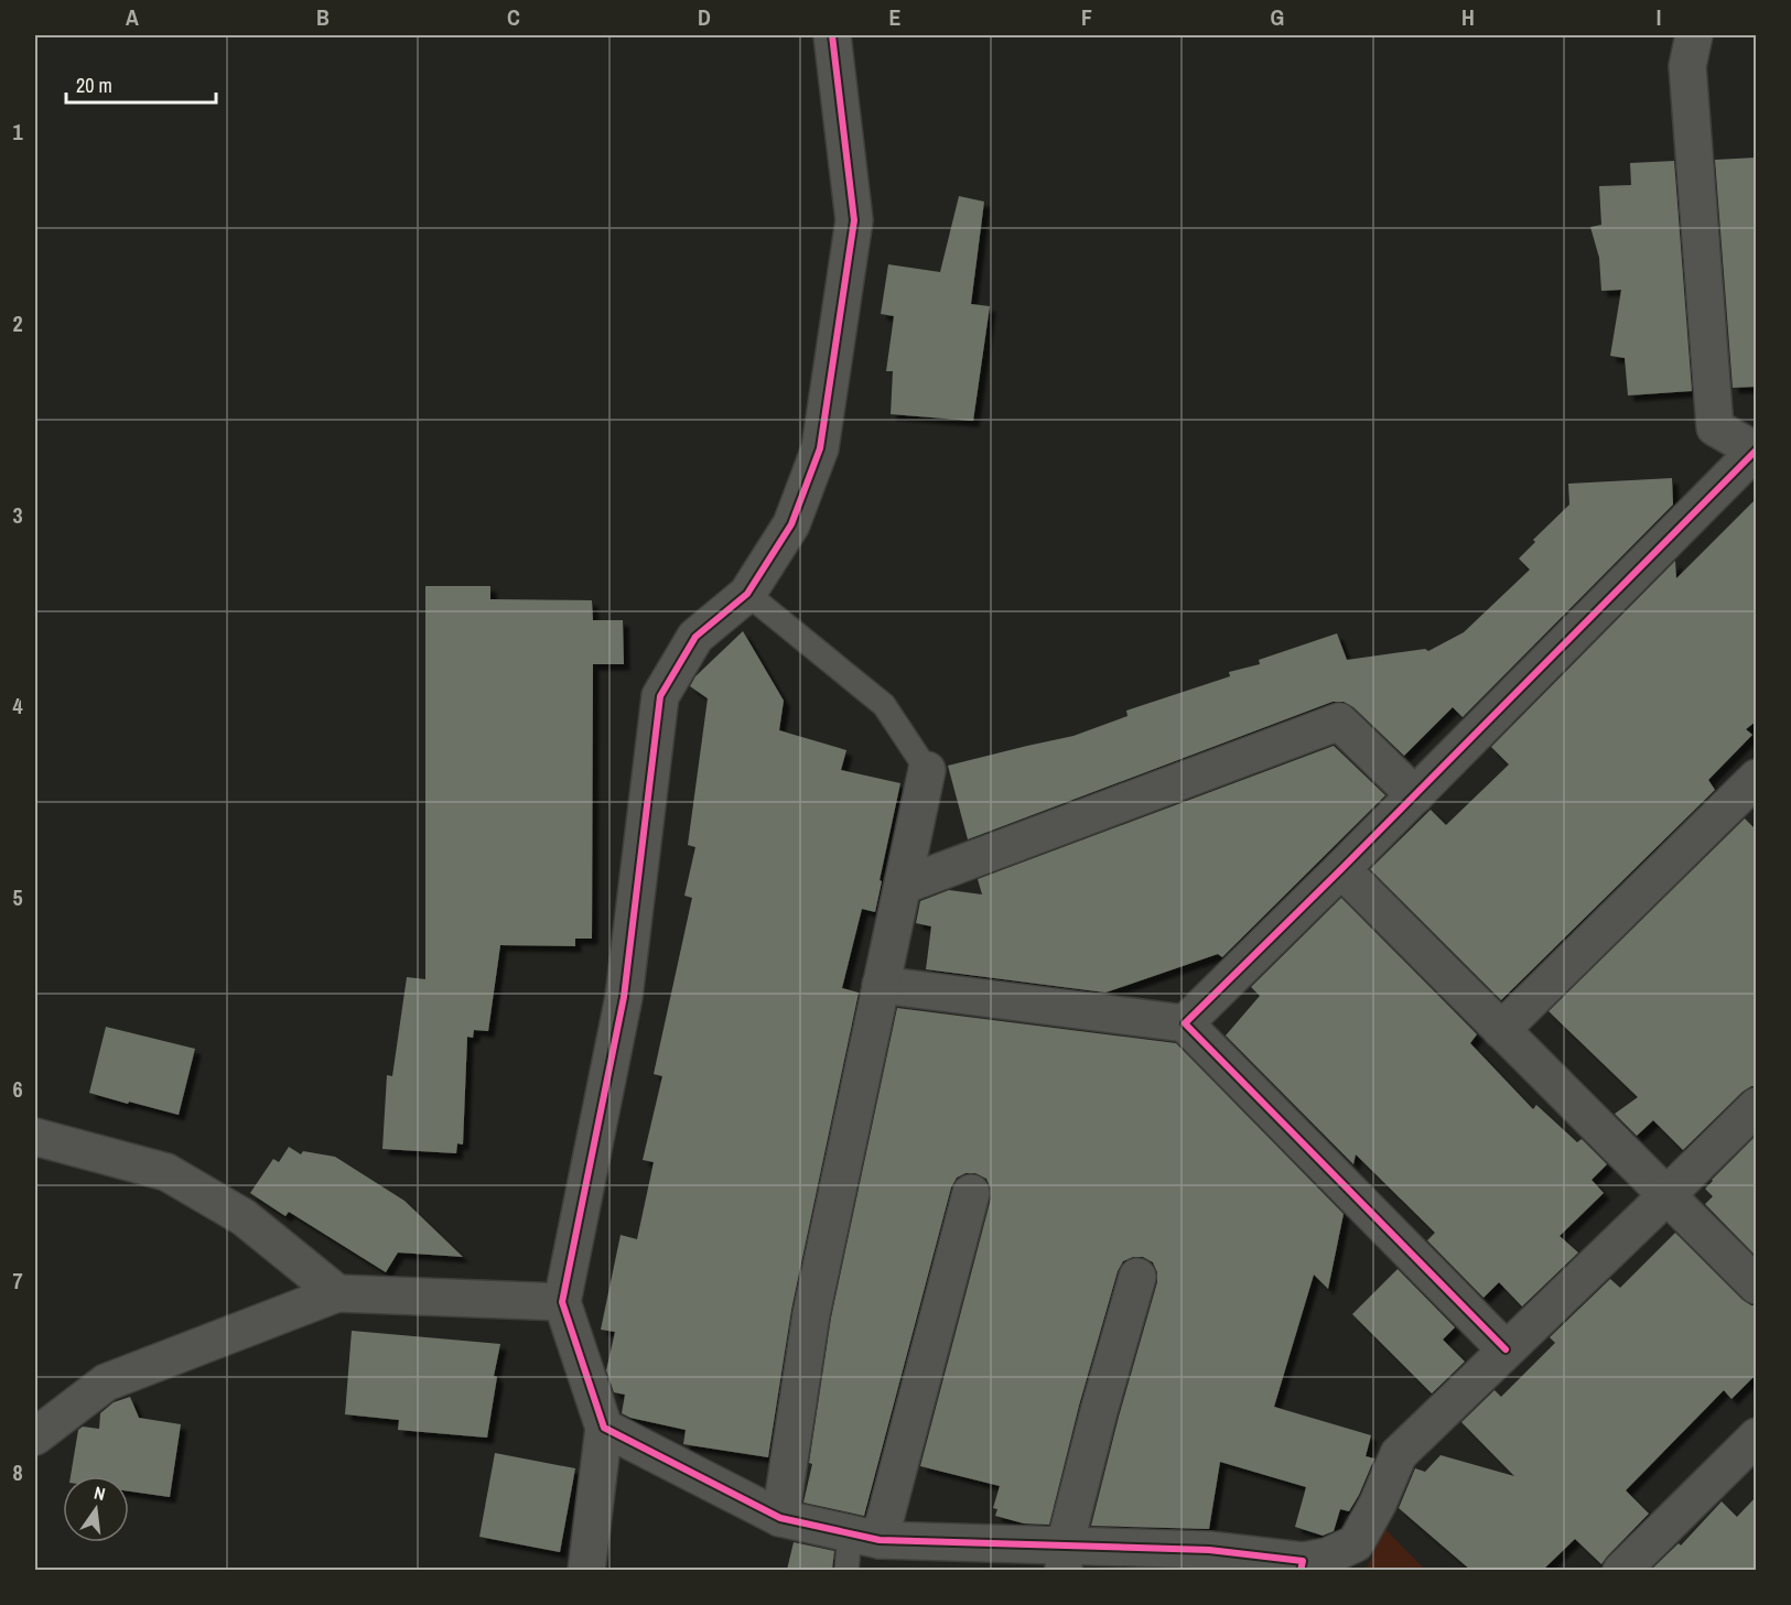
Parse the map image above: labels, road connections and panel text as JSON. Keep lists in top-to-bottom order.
{
  "scale_bar": "20 m",
  "north": "top",
  "grid": {
    "columns": [
      "A",
      "B",
      "C",
      "D",
      "E",
      "F",
      "G",
      "H",
      "I"
    ],
    "rows": [
      "1",
      "2",
      "3",
      "4",
      "5",
      "6",
      "7",
      "8"
    ]
  }
}
